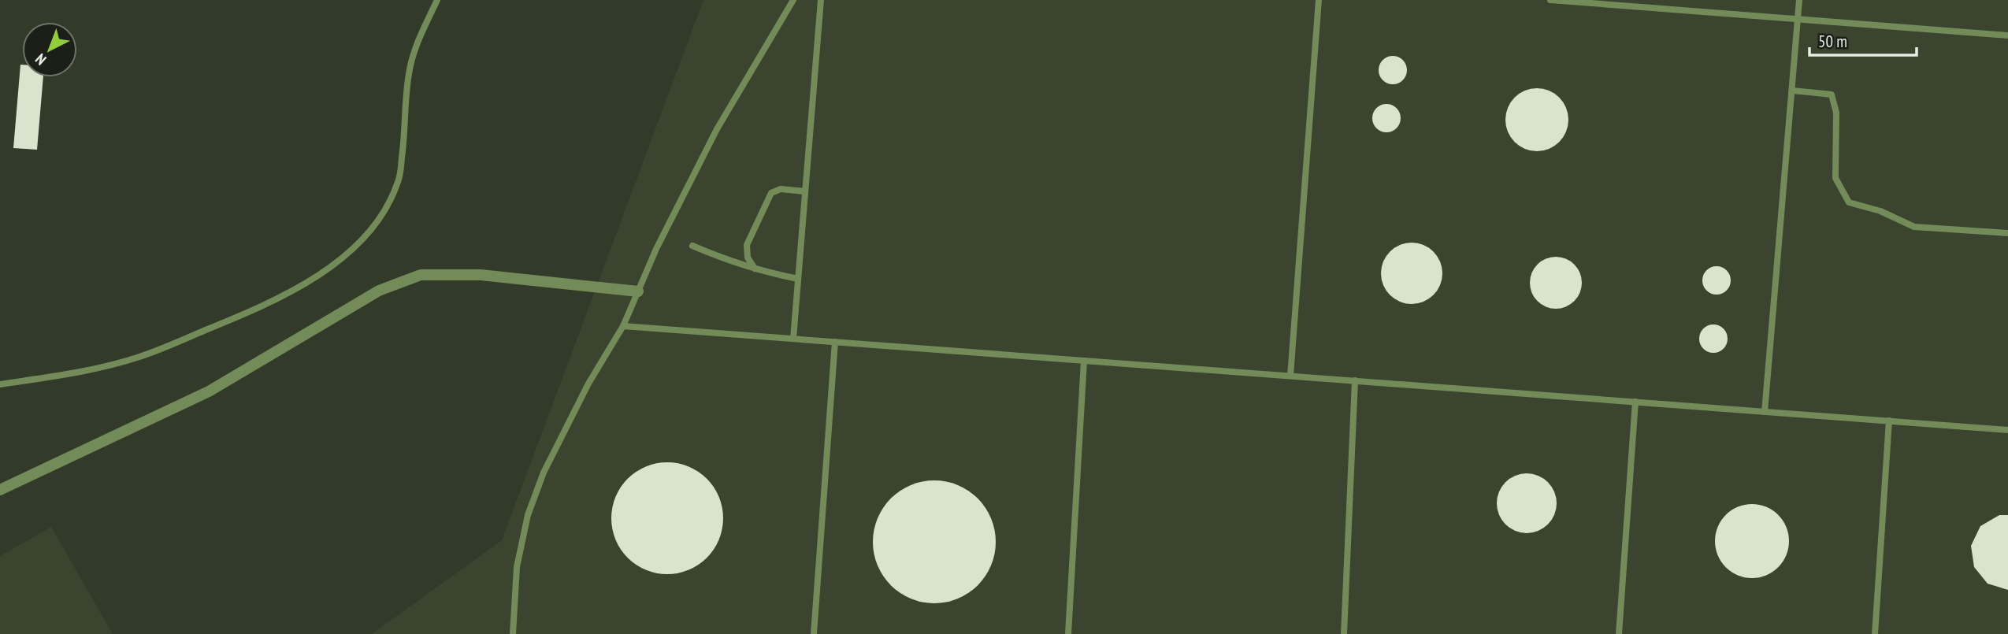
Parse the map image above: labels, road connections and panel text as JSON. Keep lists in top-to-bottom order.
{
  "scale_bar": "50 m",
  "north": "bottom left"
}
